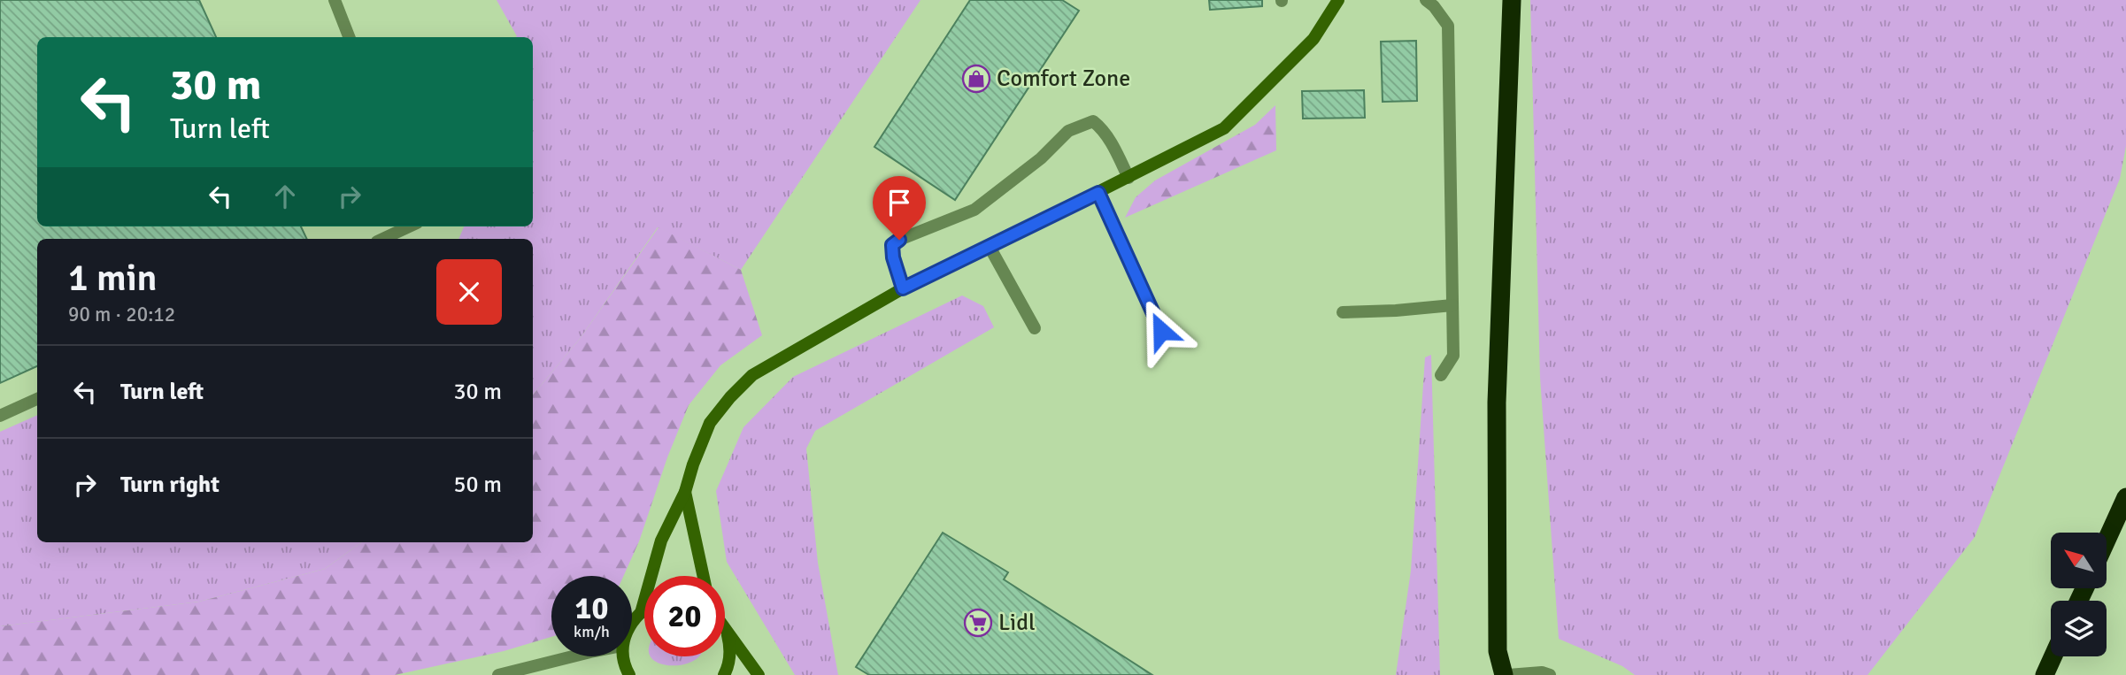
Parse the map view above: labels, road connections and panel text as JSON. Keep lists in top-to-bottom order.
{
  "places": {
    "shop": ["Comfort Zone"],
    "supermarket": ["Lidl"]
  },
  "north": "top left",
  "page": {
    "turn": ["30 m", "Turn left"],
    "heading": ["1 min", "90 m · 20:12"],
    "list": [
      {
        "name": "Turn left",
        "value": "30 m"
      },
      {
        "name": "Turn right",
        "value": "50 m"
      }
    ],
    "speed": "10 km/h",
    "limit": "20"
  }
}
